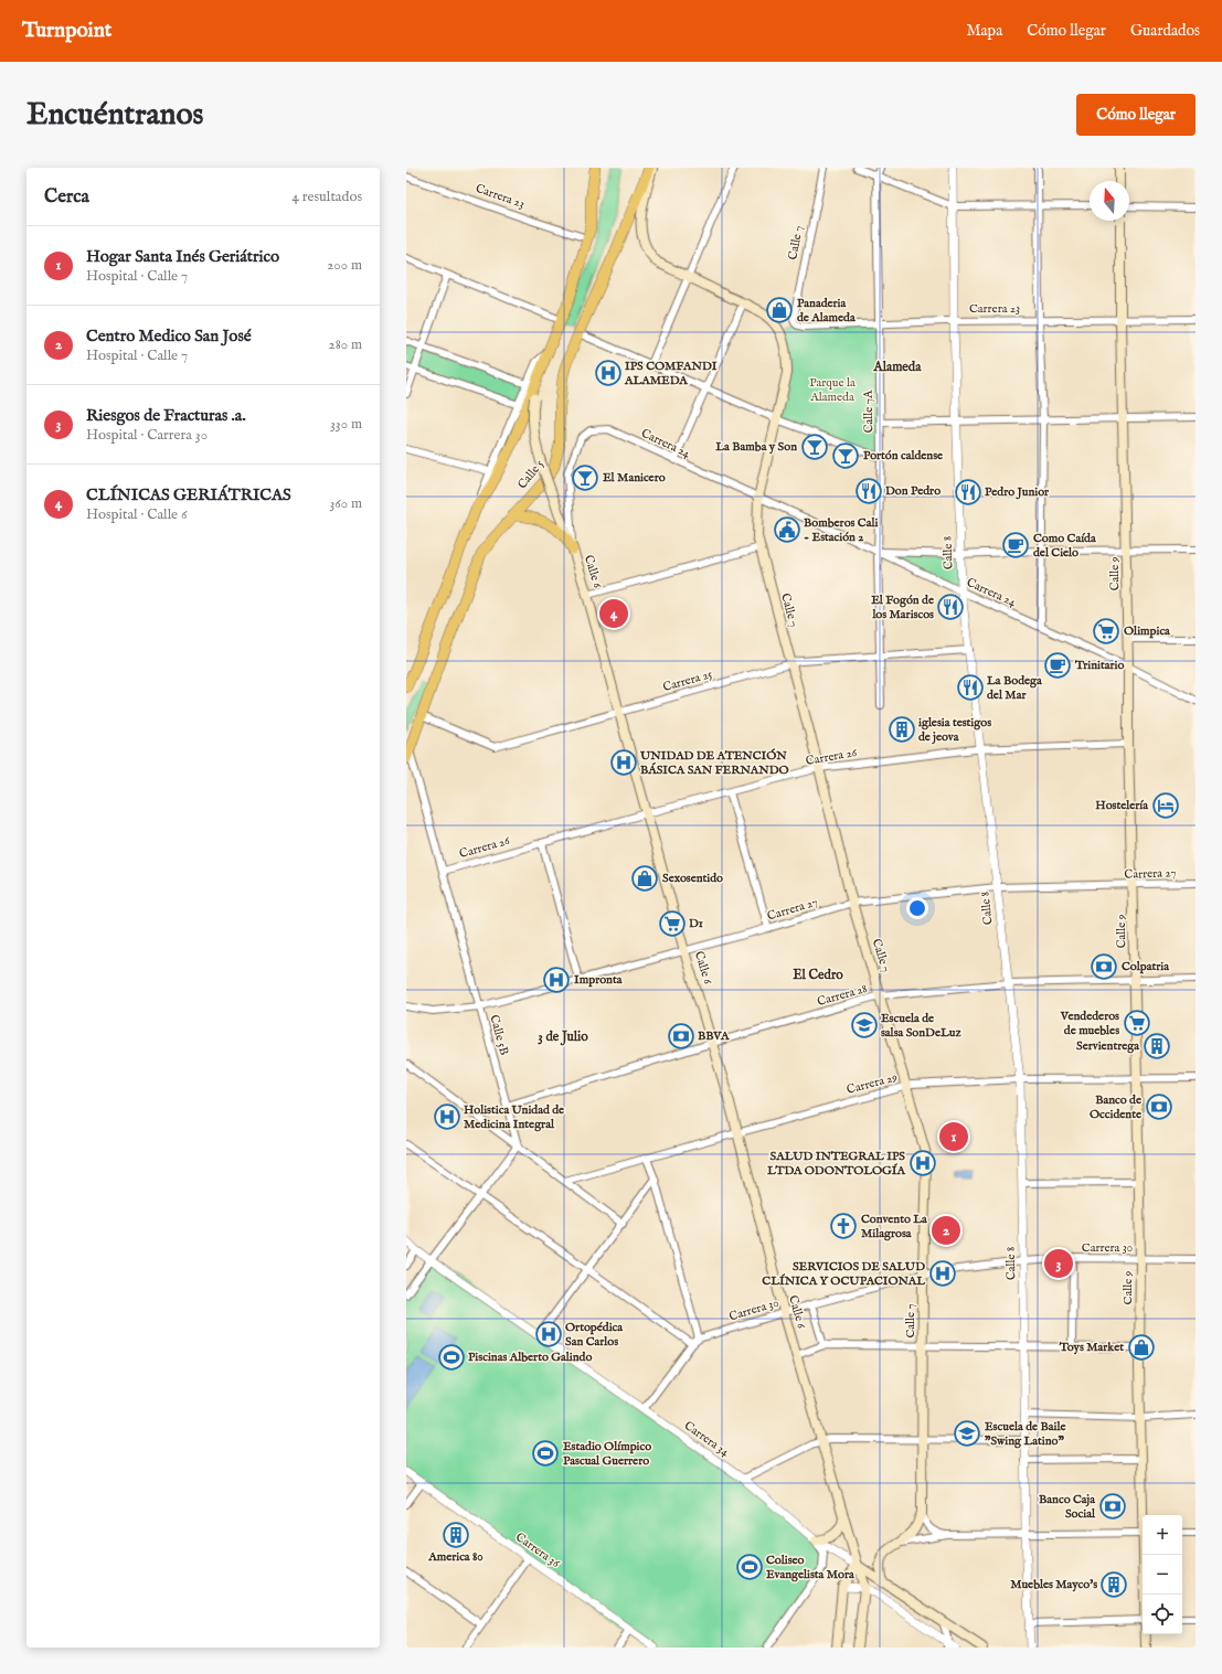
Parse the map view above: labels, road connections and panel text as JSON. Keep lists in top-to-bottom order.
{
  "streets": {
    "main road": [
      "Calle 7",
      "Calle 5",
      "Calle 6",
      "Calle 9",
      "Carrera 34"
    ],
    "street": [
      "Carrera 23",
      "Calle 7A",
      "Carrera 24",
      "Calle 8",
      "Carrera 25",
      "Carrera 26",
      "Carrera 27",
      "Carrera 28",
      "Calle 5B",
      "Carrera 29",
      "Carrera 30",
      "Carrera 36"
    ]
  },
  "crossings": [
    ["Carrera 23", "Calle 7"],
    ["Carrera 23", "Calle 7A"],
    ["Carrera 23", "Calle 8"],
    ["Carrera 23", "Calle 9"],
    ["Calle 7", "Carrera 24"],
    ["Calle 7", "Carrera 25"],
    ["Calle 7", "Carrera 26"],
    ["Calle 7", "Carrera 27"],
    ["Calle 7", "Carrera 28"],
    ["Calle 7", "Carrera 29"],
    ["Calle 7", "Carrera 30"],
    ["Calle 7", "Carrera 34"],
    ["Calle 7A", "Carrera 24"],
    ["Calle 7A", "Carrera 25"],
    ["Carrera 24", "Calle 8"],
    ["Carrera 24", "Calle 6"],
    ["Carrera 24", "Calle 9"],
    ["Calle 5", "Carrera 25"],
    ["Calle 5", "Calle 5B"],
    ["Calle 8", "Carrera 25"],
    ["Calle 8", "Carrera 26"],
    ["Calle 8", "Carrera 27"],
    ["Calle 8", "Carrera 28"],
    ["Calle 8", "Carrera 29"],
    ["Calle 8", "Carrera 30"],
    ["Calle 6", "Carrera 25"],
    ["Calle 6", "Carrera 26"],
    ["Calle 6", "Carrera 27"],
    ["Calle 6", "Carrera 28"],
    ["Calle 6", "Carrera 29"],
    ["Calle 6", "Carrera 30"],
    ["Calle 6", "Carrera 34"],
    ["Calle 9", "Carrera 26"],
    ["Calle 9", "Carrera 27"],
    ["Calle 9", "Carrera 28"],
    ["Calle 9", "Carrera 29"],
    ["Calle 9", "Carrera 30"],
    ["Carrera 26", "Calle 5B"],
    ["Carrera 27", "Calle 5B"],
    ["Carrera 28", "Calle 5B"],
    ["Carrera 30", "Carrera 34"]
  ],
  "districts": ["Alameda", "El Cedro", "3 de Julio"],
  "parks": ["Parque la Alameda"],
  "places": {
    "shop": ["Panaderia de Alameda", "Sexosentido", "Toys Market"],
    "hospital": [
      "IPS COMFANDI ALAMEDA",
      "UNIDAD DE ATENCIÓN BÁSICA SAN FERNANDO",
      "Impronta",
      "Holistica Unidad de Medicina Integral",
      "SALUD INTEGRAL IPS LTDA ODONTOLOGÍA",
      "SERVICIOS DE SALUD CLÍNICA Y OCUPACIONAL",
      "Ortopédica San Carlos"
    ],
    "bar": ["La Bamba y Son", "Portón caldense", "El Manicero"],
    "restaurant": [
      "Don Pedro",
      "Pedro Junior",
      "El Fogón de los Mariscos",
      "La Bodega del Mar"
    ],
    "public building": ["Bomberos Cali - Estación 2"],
    "cafe": ["Como Caída del Cielo", "Trinitario"],
    "supermarket": ["Olimpica", "D1", "Vendederos de muebles"],
    "building": [
      "iglesia testigos de jeova",
      "Servientrega",
      "America 80",
      "Muebles Mayco's"
    ],
    "hotel": ["Hostelería"],
    "bank": [
      "Colpatria",
      "BBVA",
      "Banco de Occidente",
      "Banco Caja Social"
    ],
    "school or university": ["Escuela de salsa SonDeLuz", "Escuela de Baile \"Swing Latino\""],
    "church": ["Convento La Milagrosa"],
    "sports": ["Piscinas Alberto Galindo", "Estadio Olímpico Pascual Guerrero", "Coliseo Evangelista Mora"]
  },
  "north": "top",
  "page": {
    "header": "Turnpoint",
    "nav": ["Mapa", "Cómo llegar", "Guardados"],
    "buttons": "Cómo llegar",
    "title": "Encuéntranos",
    "heading": ["Cerca", "4 resultados"],
    "list": [
      {
        "mark": "1",
        "name": "Hogar Santa Inés Geriátrico",
        "note": "Hospital · Calle 7",
        "value": "200 m"
      },
      {
        "mark": "2",
        "name": "Centro Medico San José",
        "note": "Hospital · Calle 7",
        "value": "280 m"
      },
      {
        "mark": "3",
        "name": "Riesgos de Fracturas .a.",
        "note": "Hospital · Carrera 30",
        "value": "330 m"
      },
      {
        "mark": "4",
        "name": "CLÍNICAS GERIÁTRICAS",
        "note": "Hospital · Calle 6",
        "value": "360 m"
      }
    ],
    "pins": [
      "4",
      "1",
      "2",
      "3"
    ],
    "map_buttons": ["+", "−"]
  }
}
